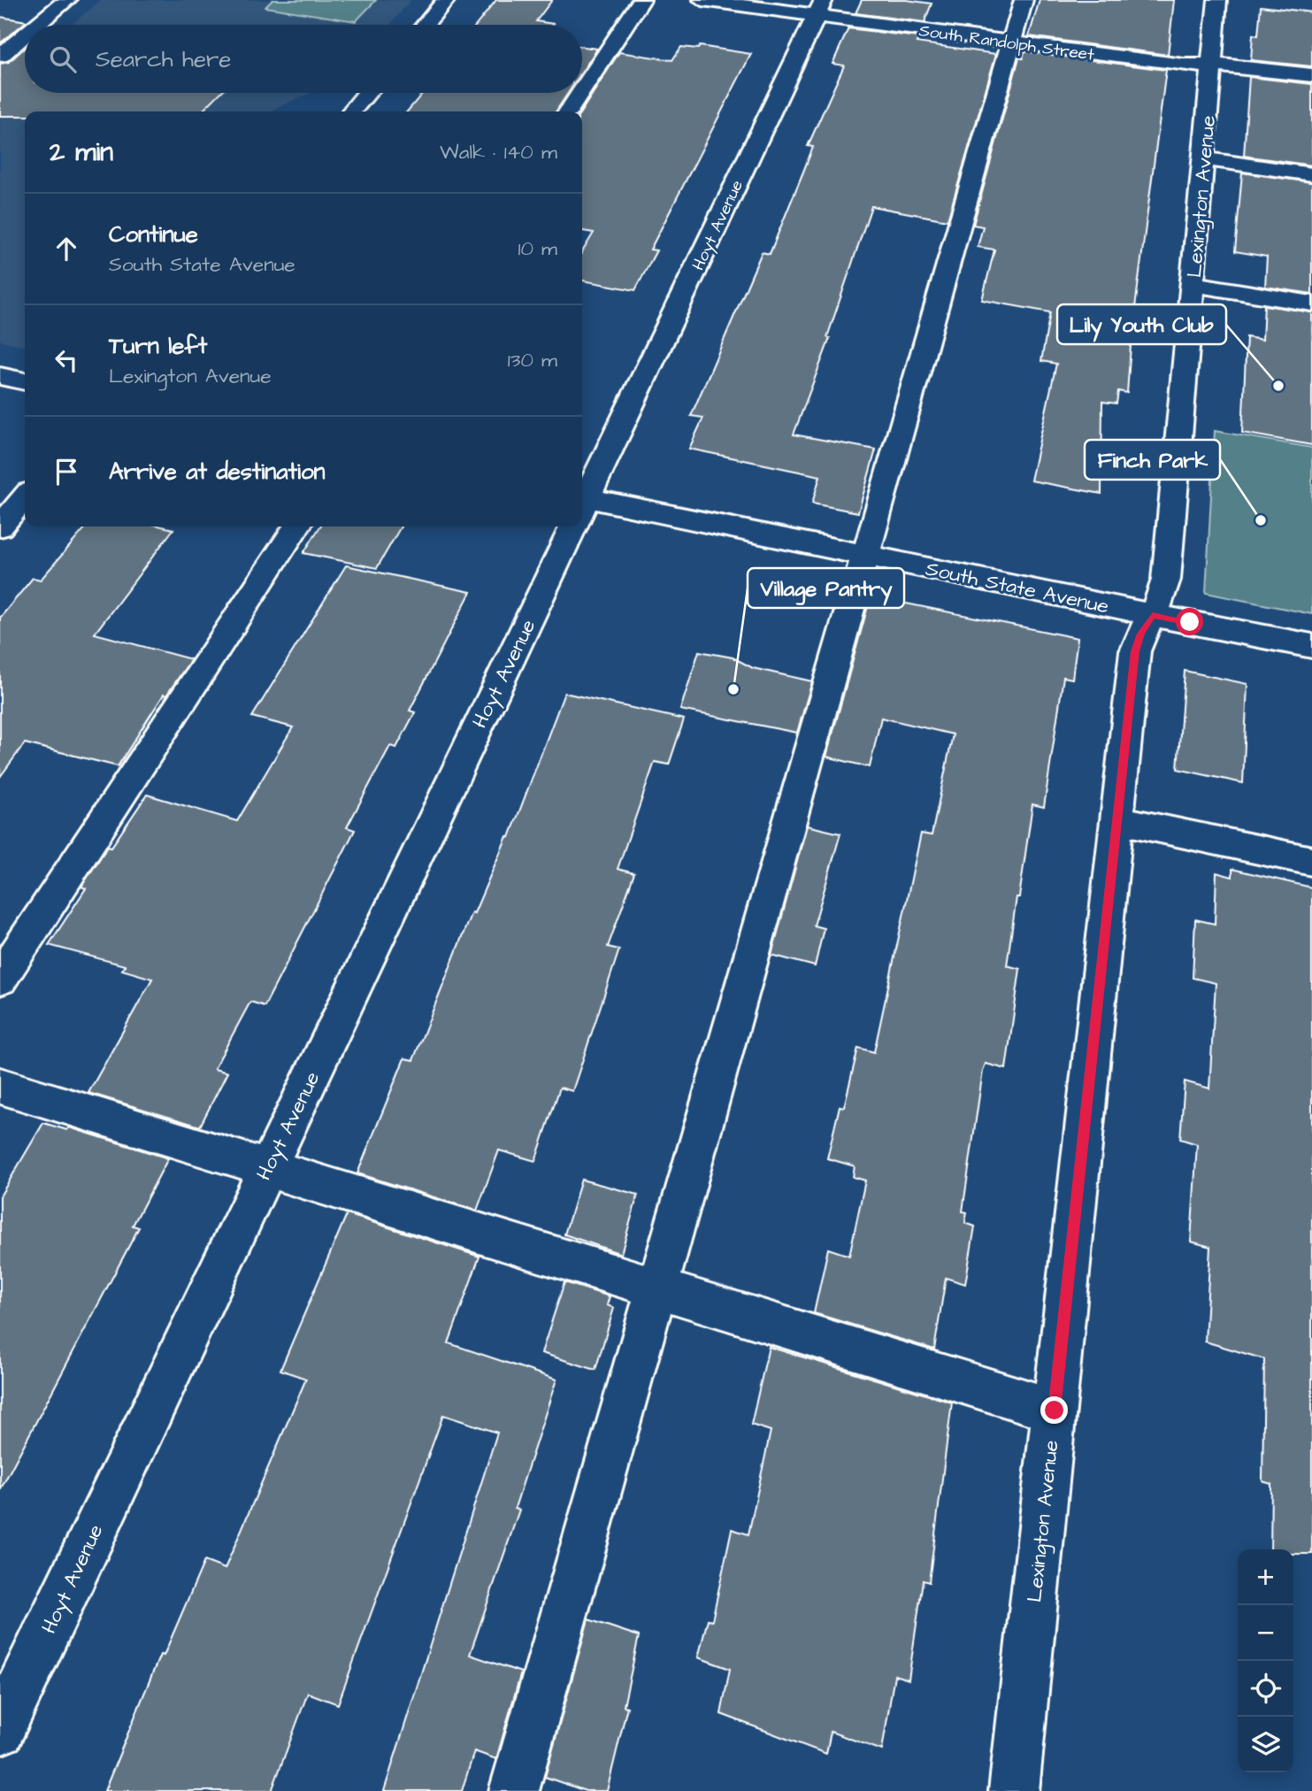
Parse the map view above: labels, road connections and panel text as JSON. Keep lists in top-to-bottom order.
{
  "streets": {
    "street": [
      "South Randolph Street",
      "Lexington Avenue",
      "Hoyt Avenue",
      "South State Avenue"
    ]
  },
  "crossings": [
    ["South Randolph Street", "Lexington Avenue"],
    ["South Randolph Street", "Hoyt Avenue"],
    ["Lexington Avenue", "South State Avenue"]
  ],
  "places": ["Lily Youth Club", "Finch Park", "Village Pantry"],
  "page": {
    "search": "Search here",
    "heading": ["2 min", "Walk · 140 m"],
    "list": [
      ["Continue", "South State Avenue", "10 m"],
      ["Turn left", "Lexington Avenue", "130 m"],
      "Arrive at destination"
    ],
    "map_buttons": ["+", "−"]
  }
}
